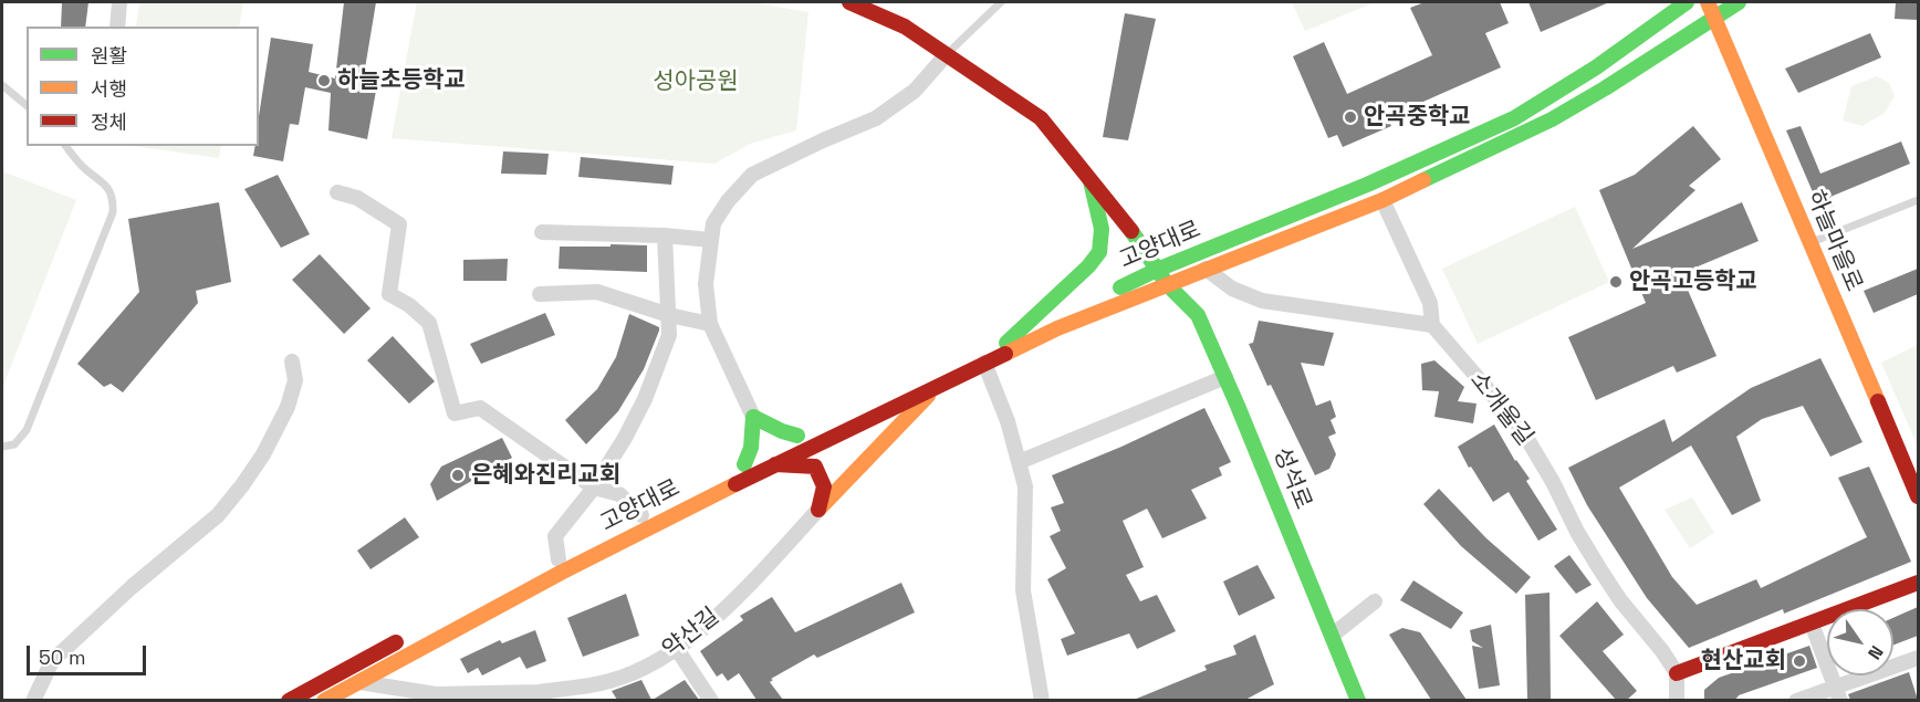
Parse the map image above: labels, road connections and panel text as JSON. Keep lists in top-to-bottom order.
{
  "streets": {
    "main road": ["하늘마을로", "고양대로", "성석로"],
    "street": ["소개울길", "약산길"]
  },
  "crossings": [
    ["하늘마을로", "고양대로"],
    ["고양대로", "성석로"],
    ["고양대로", "약산길"]
  ],
  "parks": ["성아공원"],
  "places": [
    "하늘초등학교",
    "안곡중학교",
    "안곡고등학교",
    "은혜와진리교회",
    "현산교회"
  ],
  "legend": ["원활", "서행", "정체"],
  "scale_bar": "50 m",
  "north": "bottom right"
}
